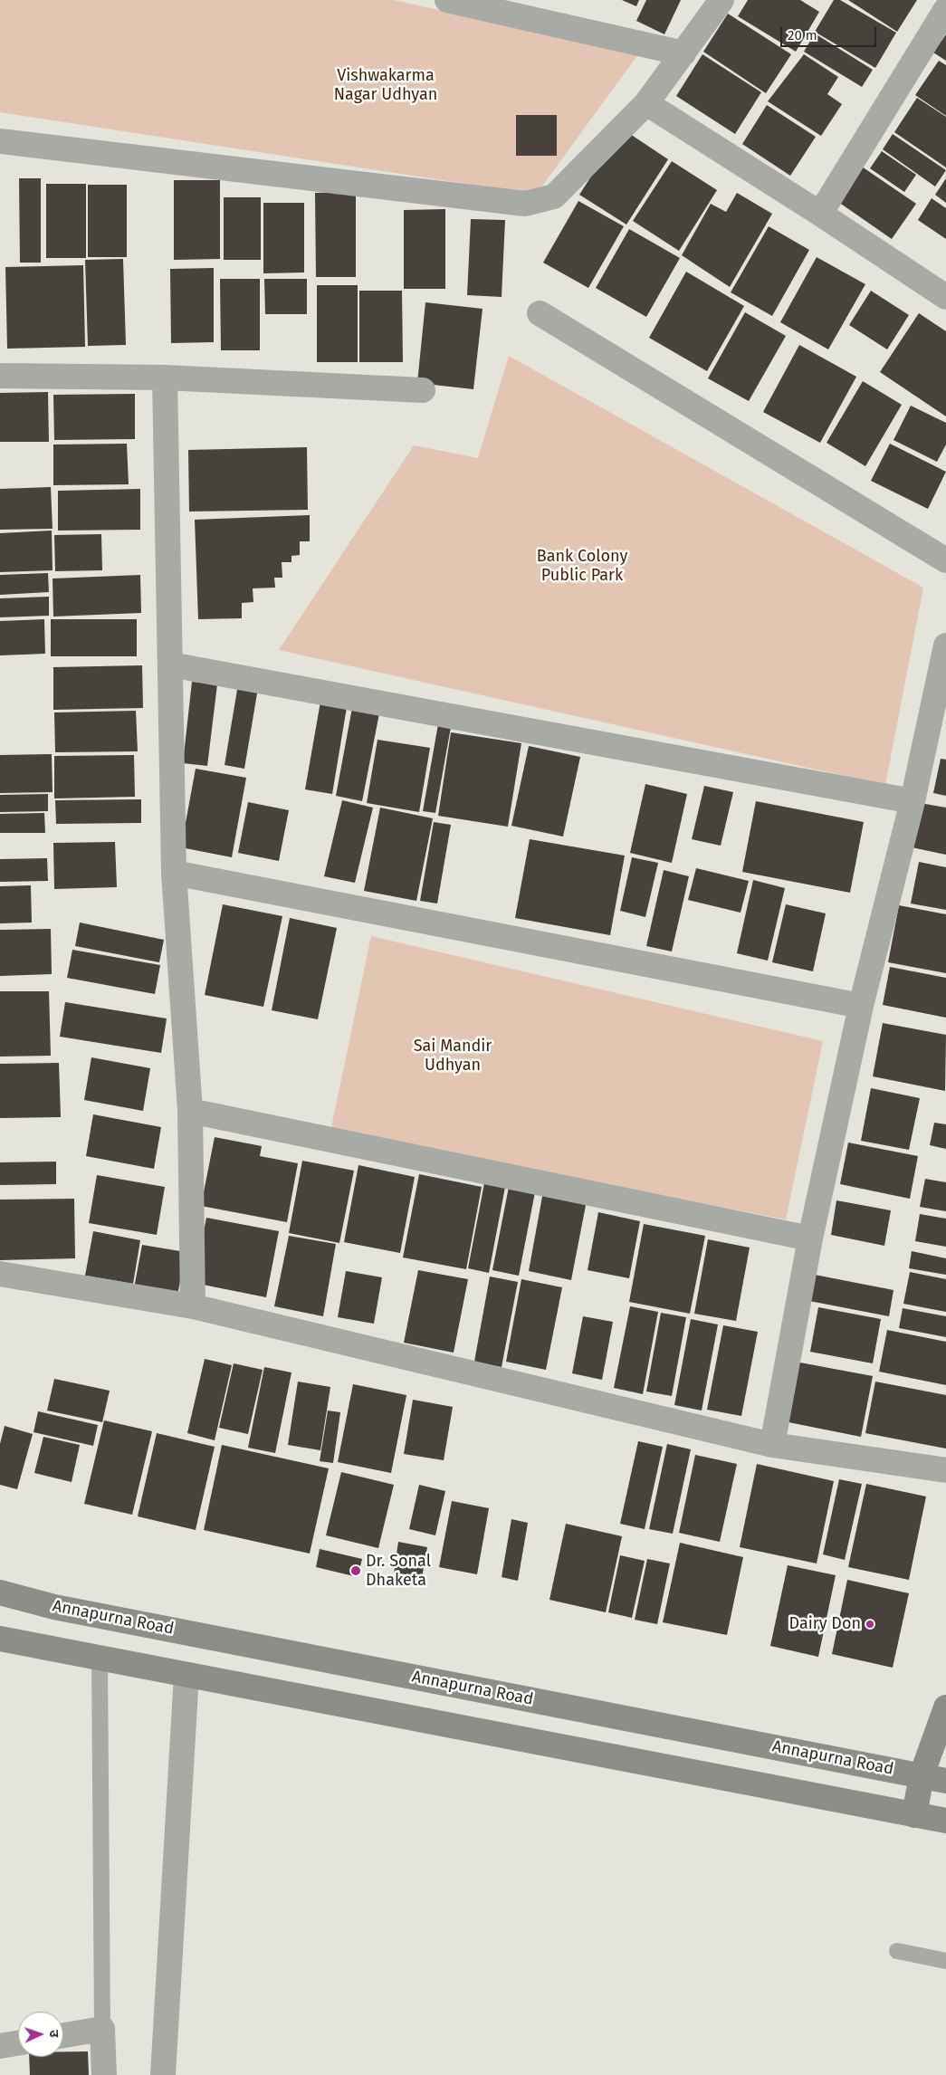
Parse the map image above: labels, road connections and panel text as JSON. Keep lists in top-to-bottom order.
{
  "streets": {
    "main road": ["Annapurna Road"]
  },
  "parks": ["Vishwakarma Nagar Udhyan", "Bank Colony Public Park", "Sai Mandir Udhyan"],
  "places": ["Dr. Sonal Dhaketa", "Dairy Don"],
  "scale_bar": "20 m",
  "north": "right"
}
